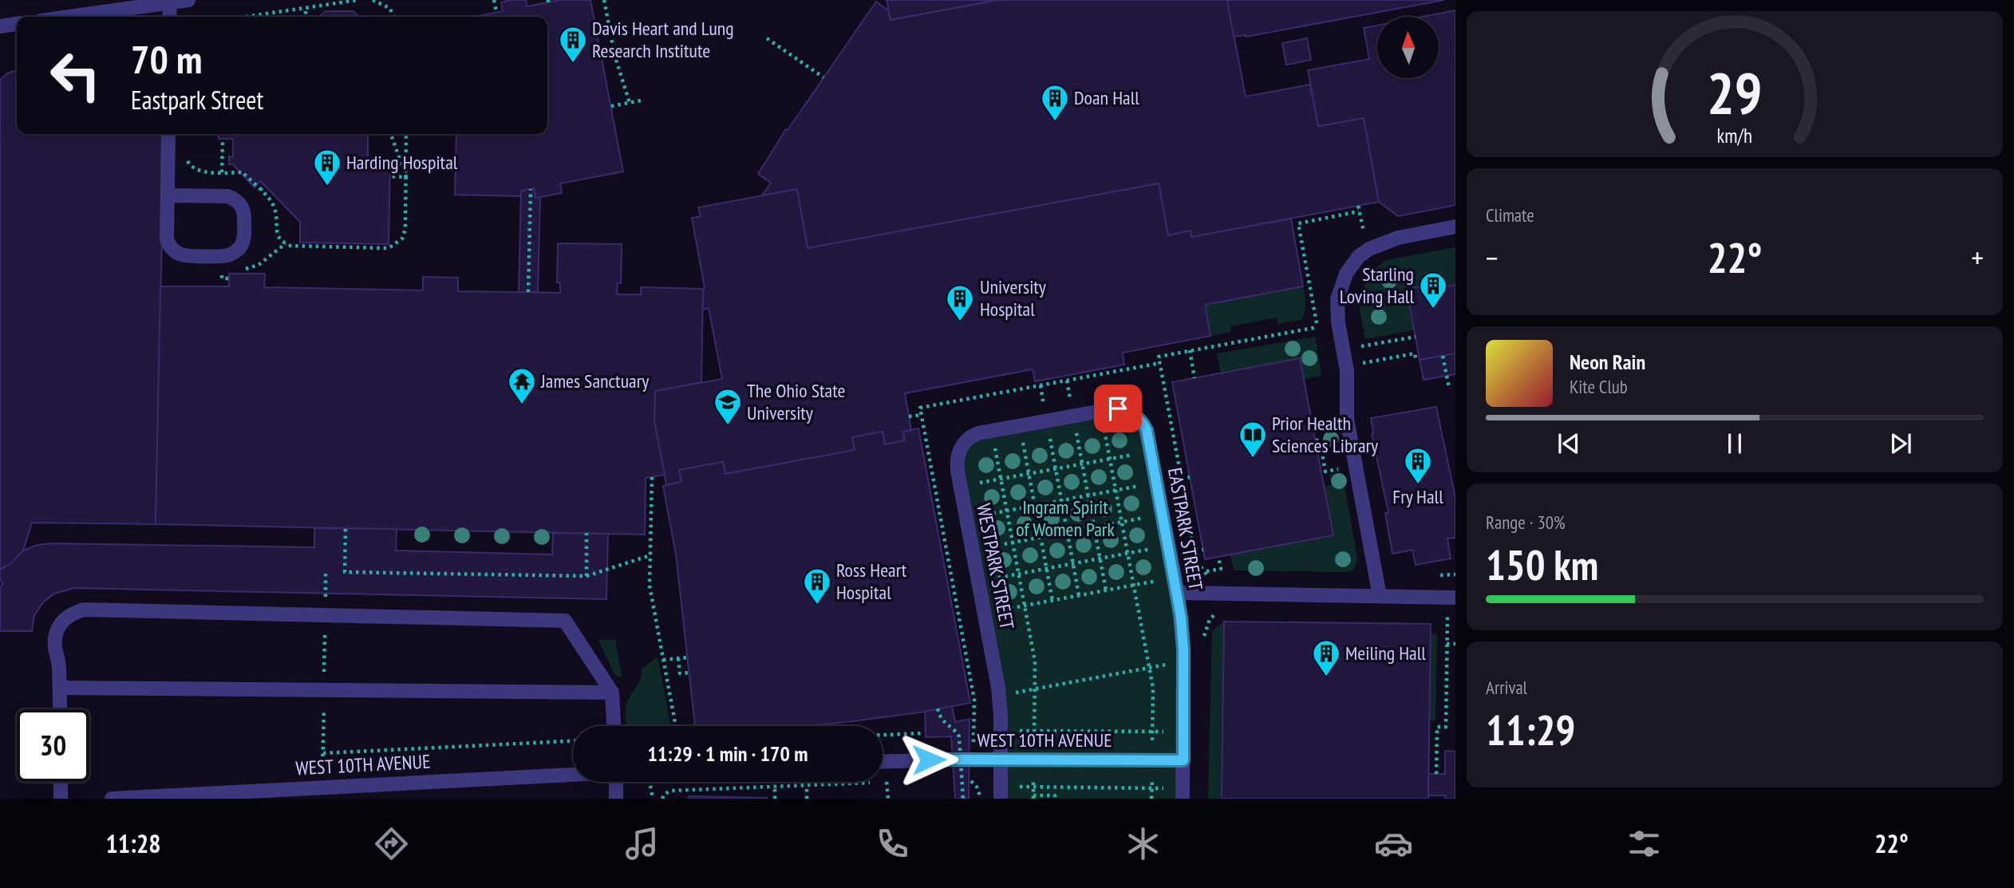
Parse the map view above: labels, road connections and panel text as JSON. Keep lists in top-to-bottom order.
{
  "streets": {
    "street": ["EASTPARK STREET", "WESTPARK STREET", "WEST 10TH AVENUE"]
  },
  "crossings": [
    ["EASTPARK STREET", "WESTPARK STREET"],
    ["EASTPARK STREET", "WEST 10TH AVENUE"],
    ["WESTPARK STREET", "WEST 10TH AVENUE"]
  ],
  "parks": ["Ingram Spirit of Women Park"],
  "places": {
    "building": [
      "Davis Heart and Lung Research Institute",
      "Doan Hall",
      "Harding Hospital",
      "Starling Loving Hall",
      "University Hospital",
      "Fry Hall",
      "Ross Heart Hospital",
      "Meiling Hall"
    ],
    "temple": ["James Sanctuary"],
    "school or university": ["The Ohio State University"],
    "library": ["Prior Health Sciences Library"]
  },
  "north": "top",
  "page": {
    "turn": ["70 m", "Eastpark Street"],
    "tile": [
      "Climate",
      ["Range · 30%", "150 km"],
      ["Arrival", "11:29"]
    ],
    "heat": ["−", "22°", "+"],
    "song": ["Neon Rain", "Kite Club"],
    "limit": "30",
    "trip": "11:29 · 1 min · 170 m",
    "tabs": ["11:28", "22°"],
    "gauge": ["29", "km/h"]
  }
}
